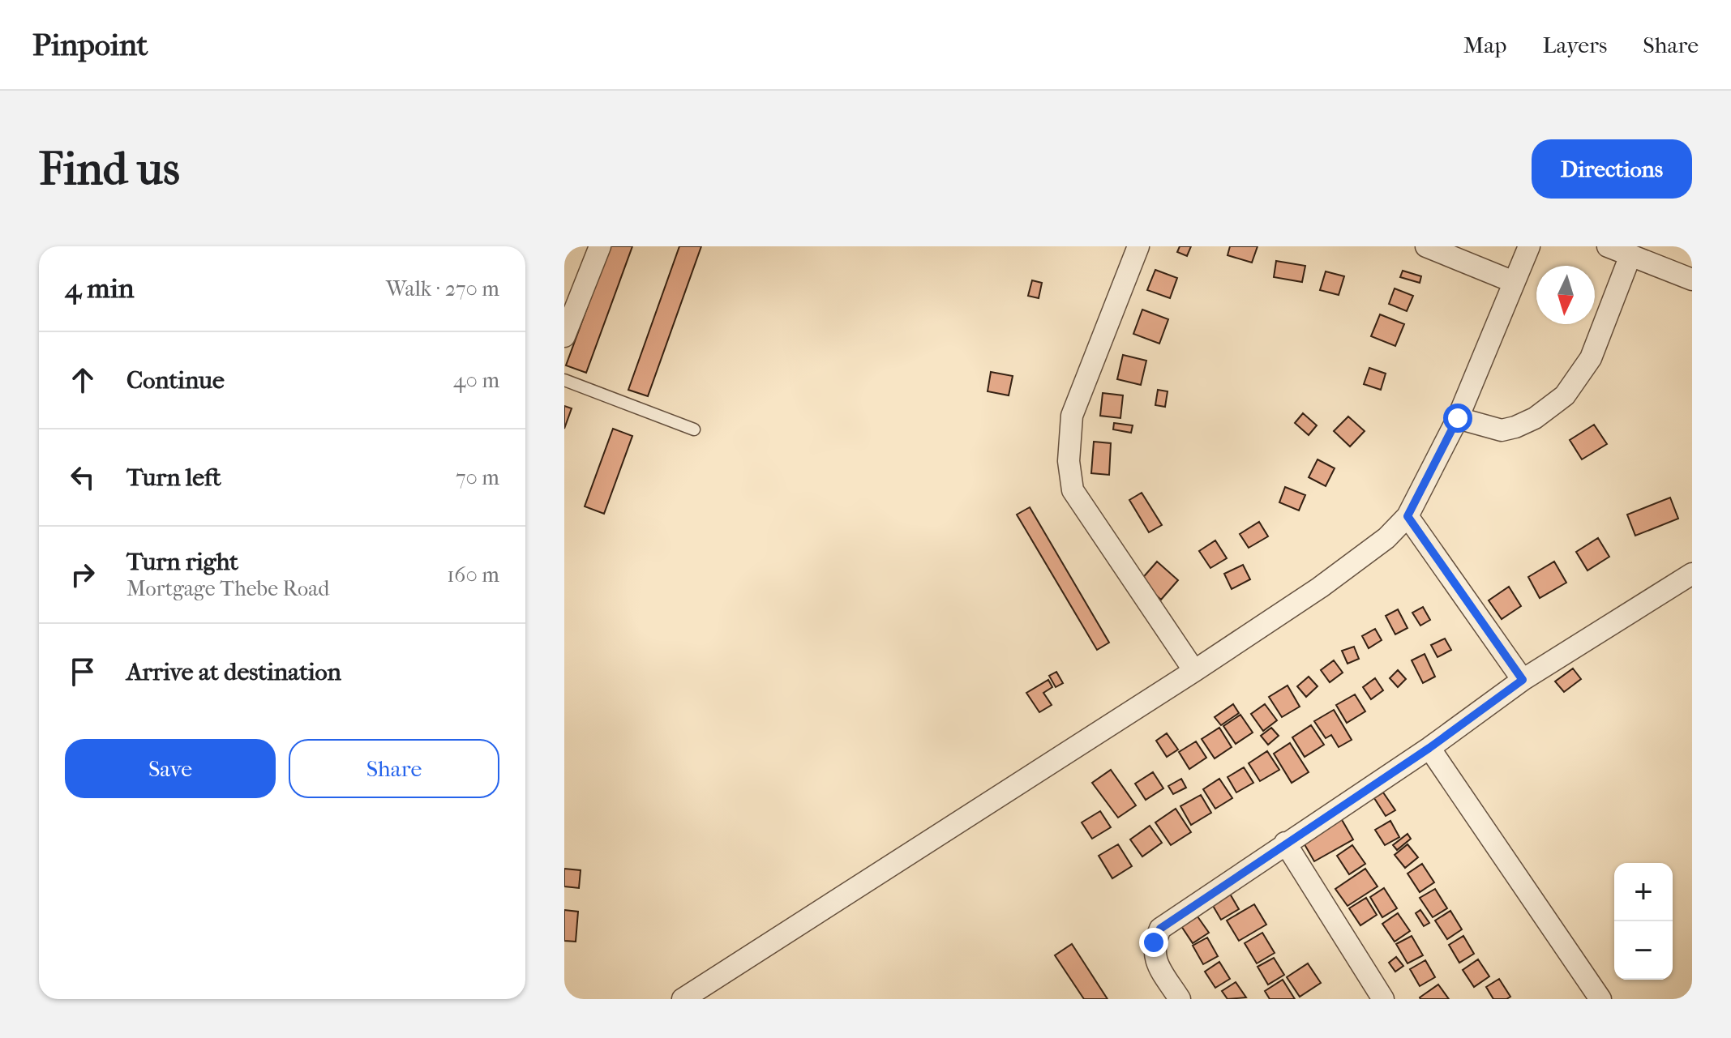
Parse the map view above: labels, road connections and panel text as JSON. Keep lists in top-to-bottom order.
{
  "north": "bottom",
  "page": {
    "header": "Pinpoint",
    "nav": ["Map", "Layers", "Share"],
    "buttons": [
      "Directions",
      ["Save", "Share"]
    ],
    "title": "Find us",
    "heading": ["4 min", "Walk · 270 m"],
    "list": [
      ["Continue", "40 m"],
      ["Turn left", "70 m"],
      ["Turn right", "Mortgage Thebe Road", "160 m"],
      "Arrive at destination"
    ],
    "map_buttons": ["+", "−"]
  }
}
